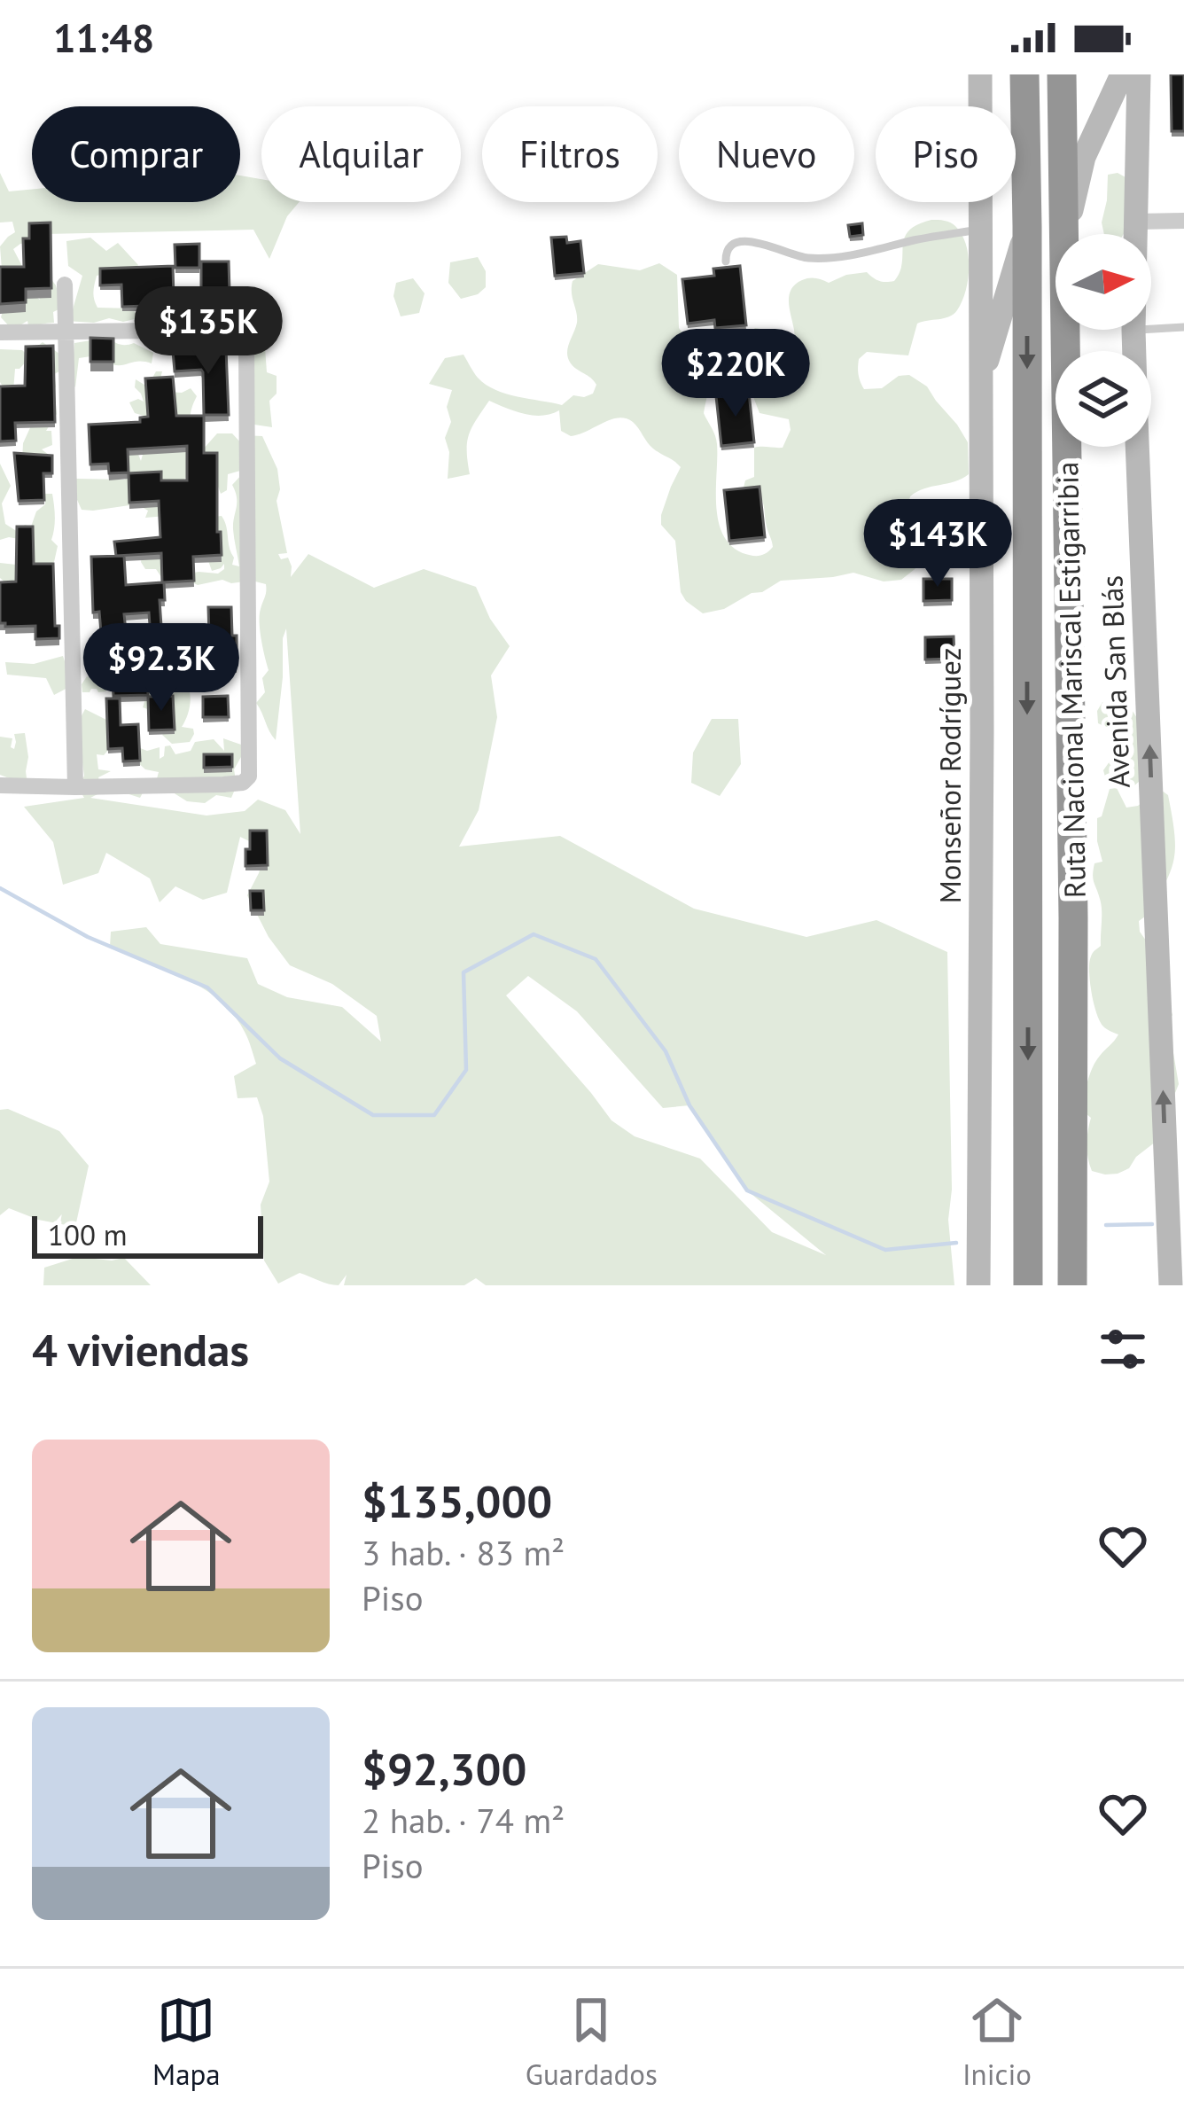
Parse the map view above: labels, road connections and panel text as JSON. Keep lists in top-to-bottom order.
{
  "streets": {
    "highway": ["Ruta Nacional Mariscal Estigarribia"],
    "street": ["Avenida San Blás", "Monseñor Rodríguez"]
  },
  "one_way": ["Avenida San Blás"],
  "scale_bar": "100 m",
  "north": "right",
  "page": {
    "status": "11:48",
    "chip": [
      "Comprar",
      "Alquilar",
      "Filtros",
      "Nuevo",
      "Piso"
    ],
    "price": [
      "$135K",
      "$220K",
      "$143K",
      "$92.3K"
    ],
    "scale": "100 m",
    "heading": "4 viviendas",
    "list": [
      {
        "name": "$135,000",
        "note": "3 hab. · 83 m² · Piso"
      },
      {
        "name": "$92,300",
        "note": "2 hab. · 74 m² · Piso"
      }
    ],
    "tabs": ["Mapa", "Guardados", "Inicio"]
  }
}
